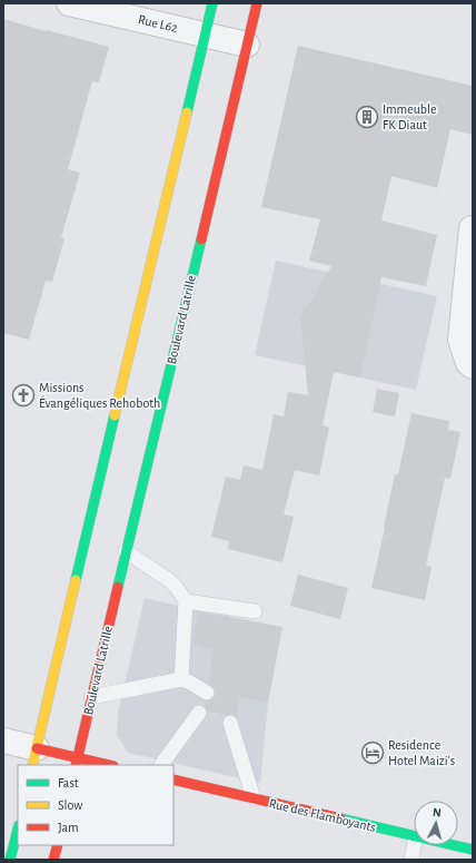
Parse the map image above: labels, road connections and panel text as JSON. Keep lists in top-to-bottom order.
{
  "streets": {
    "main road": ["Boulevard Latrille", "Rue des Flamboyants"],
    "street": ["Rue L62"]
  },
  "crossings": [
    ["Rue L62", "Boulevard Latrille"]
  ],
  "places": {
    "building": ["Immeuble FK Diaut"],
    "church": ["Missions Évangéliques Rehoboth"],
    "hotel": ["Residence Hotel Maizi's"]
  },
  "legend": ["Fast", "Slow", "Jam"],
  "north": "top"
}
